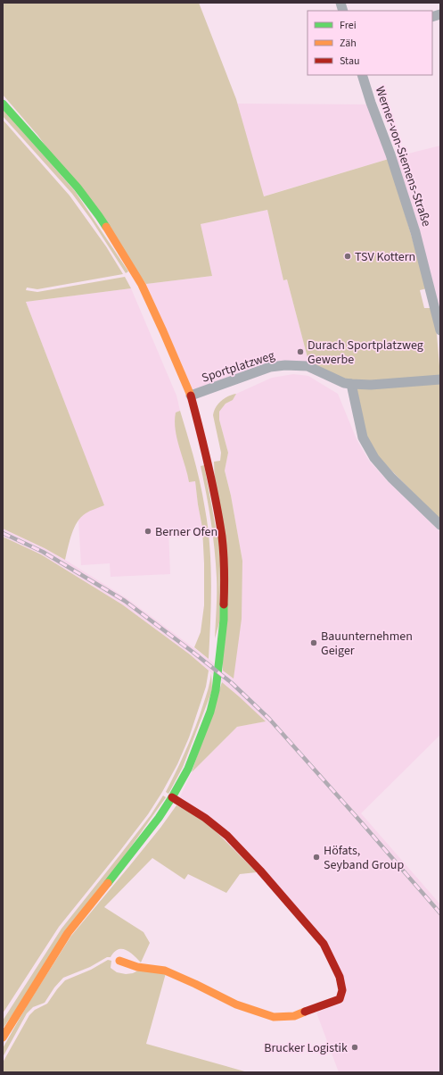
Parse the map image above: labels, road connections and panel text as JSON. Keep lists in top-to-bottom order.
{
  "streets": {
    "street": ["Werner-von-Siemens-Straße", "Sportplatzweg"]
  },
  "places": [
    "TSV Kottern",
    "Durach Sportplatzweg Gewerbe",
    "Berner Ofen",
    "Bauunternehmen Geiger",
    "Höfats, Seyband Group",
    "Brucker Logistik"
  ],
  "legend": ["Frei", "Zäh", "Stau"]
}
